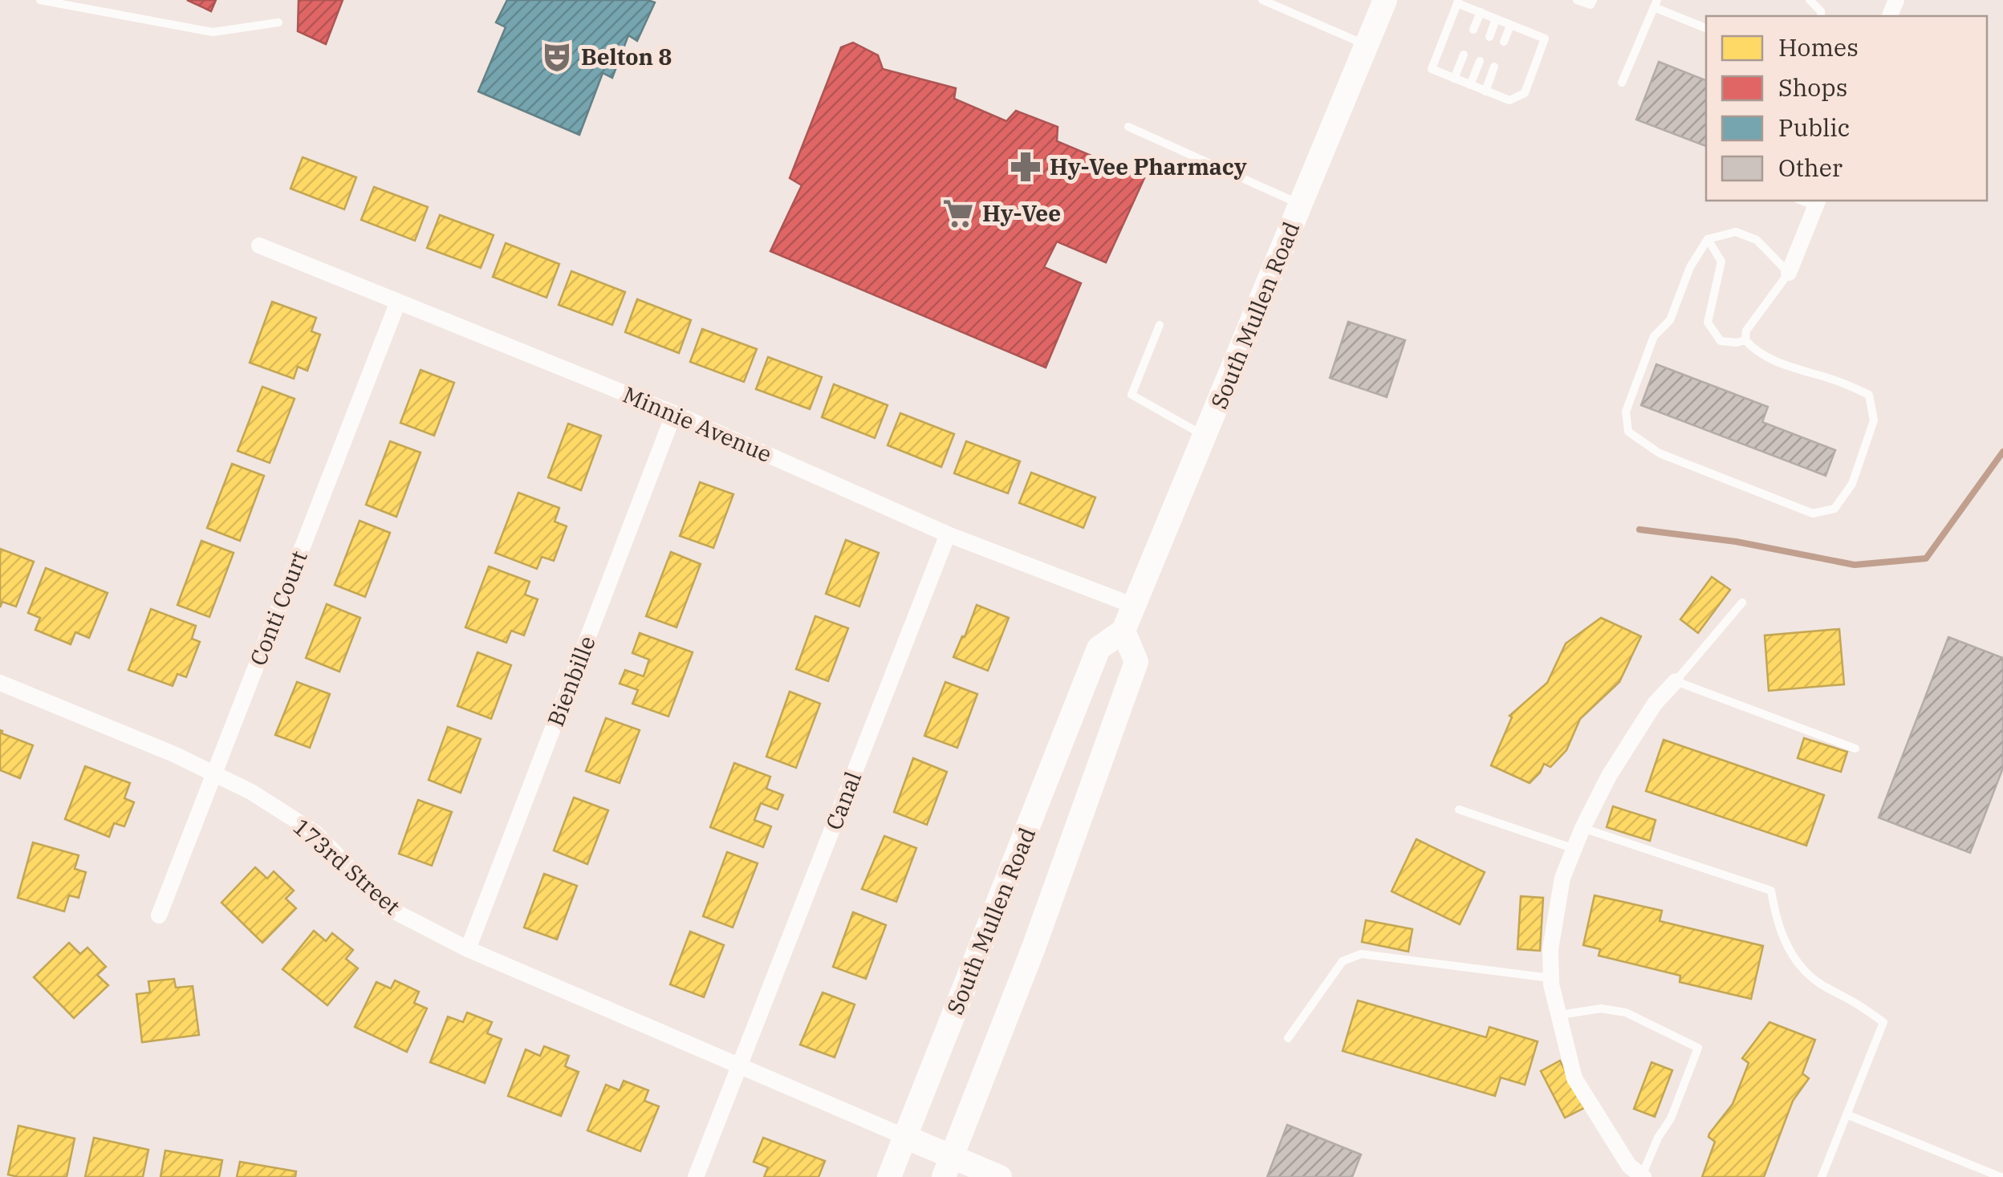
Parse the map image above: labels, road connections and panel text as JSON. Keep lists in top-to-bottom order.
{
  "streets": {
    "street": [
      "South Mullen Road",
      "Minnie Avenue",
      "Conti Court",
      "Bienbille",
      "Canal",
      "173rd Street"
    ]
  },
  "crossings": [
    ["South Mullen Road", "Minnie Avenue"],
    ["South Mullen Road", "173rd Street"],
    ["Minnie Avenue", "Conti Court"],
    ["Minnie Avenue", "Bienbille"],
    ["Minnie Avenue", "Canal"],
    ["Conti Court", "173rd Street"],
    ["Bienbille", "173rd Street"],
    ["Canal", "173rd Street"]
  ],
  "places": {
    "theatre": ["Belton 8"],
    "pharmacy": ["Hy-Vee Pharmacy"],
    "supermarket": ["Hy-Vee"]
  },
  "legend": [
    "Homes",
    "Shops",
    "Public",
    "Other"
  ]
}
